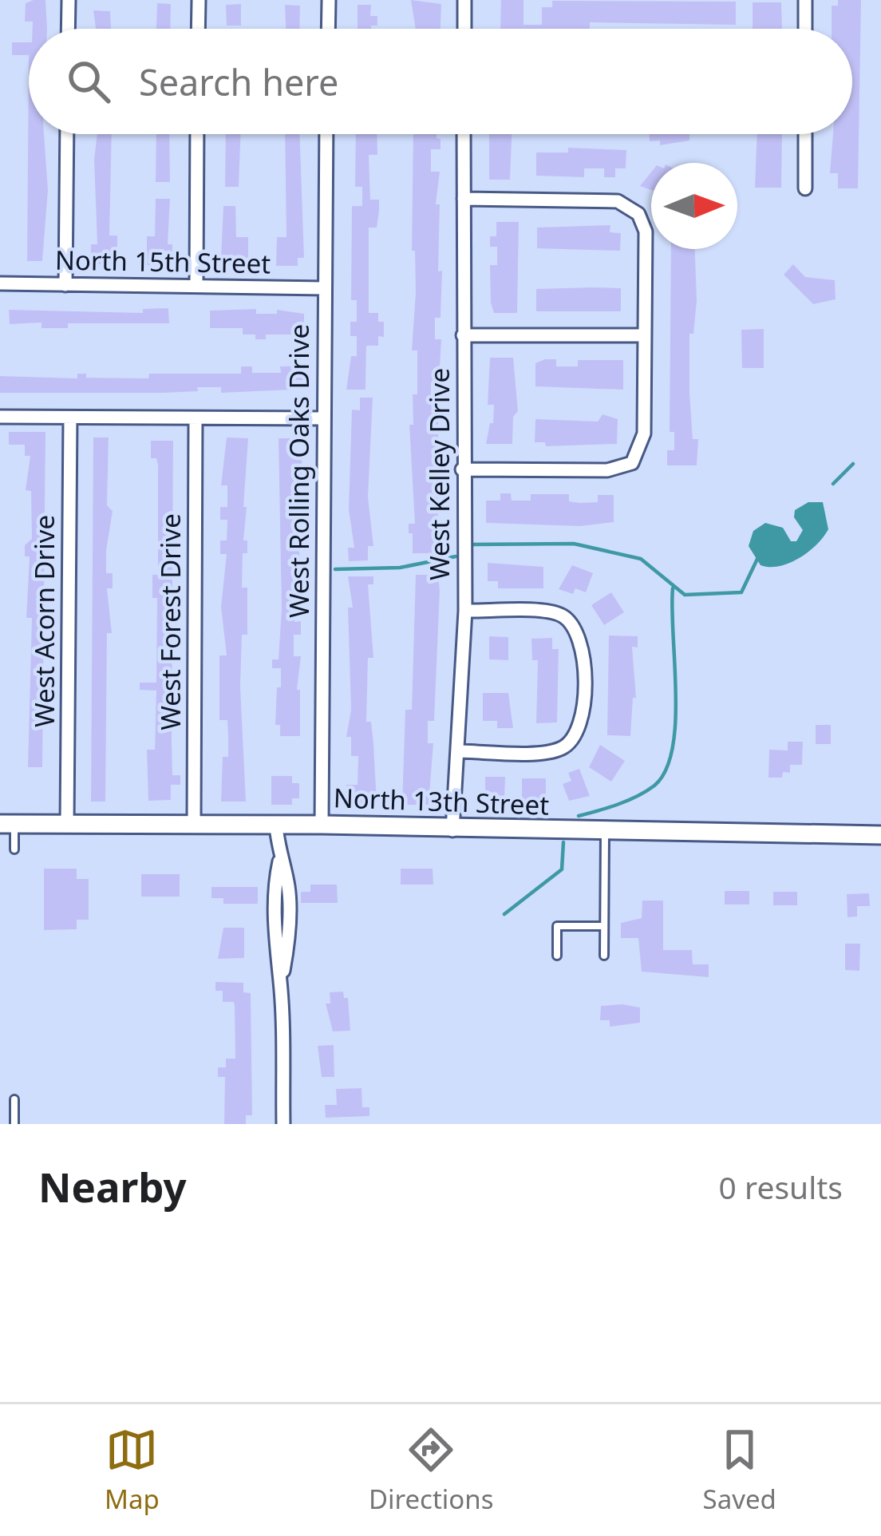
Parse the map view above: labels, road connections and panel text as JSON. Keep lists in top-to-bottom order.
{
  "streets": {
    "street": [
      "North 15th Street",
      "West Rolling Oaks Drive",
      "West Kelley Drive",
      "West Acorn Drive",
      "West Forest Drive",
      "North 13th Street"
    ]
  },
  "crossings": [
    ["North 15th Street", "West Rolling Oaks Drive"],
    ["West Rolling Oaks Drive", "North 13th Street"],
    ["West Kelley Drive", "North 13th Street"],
    ["West Acorn Drive", "North 13th Street"],
    ["West Forest Drive", "North 13th Street"]
  ],
  "north": "right",
  "page": {
    "search": "Search here",
    "heading": ["Nearby", "0 results"],
    "nav": ["Map", "Directions", "Saved"]
  }
}
